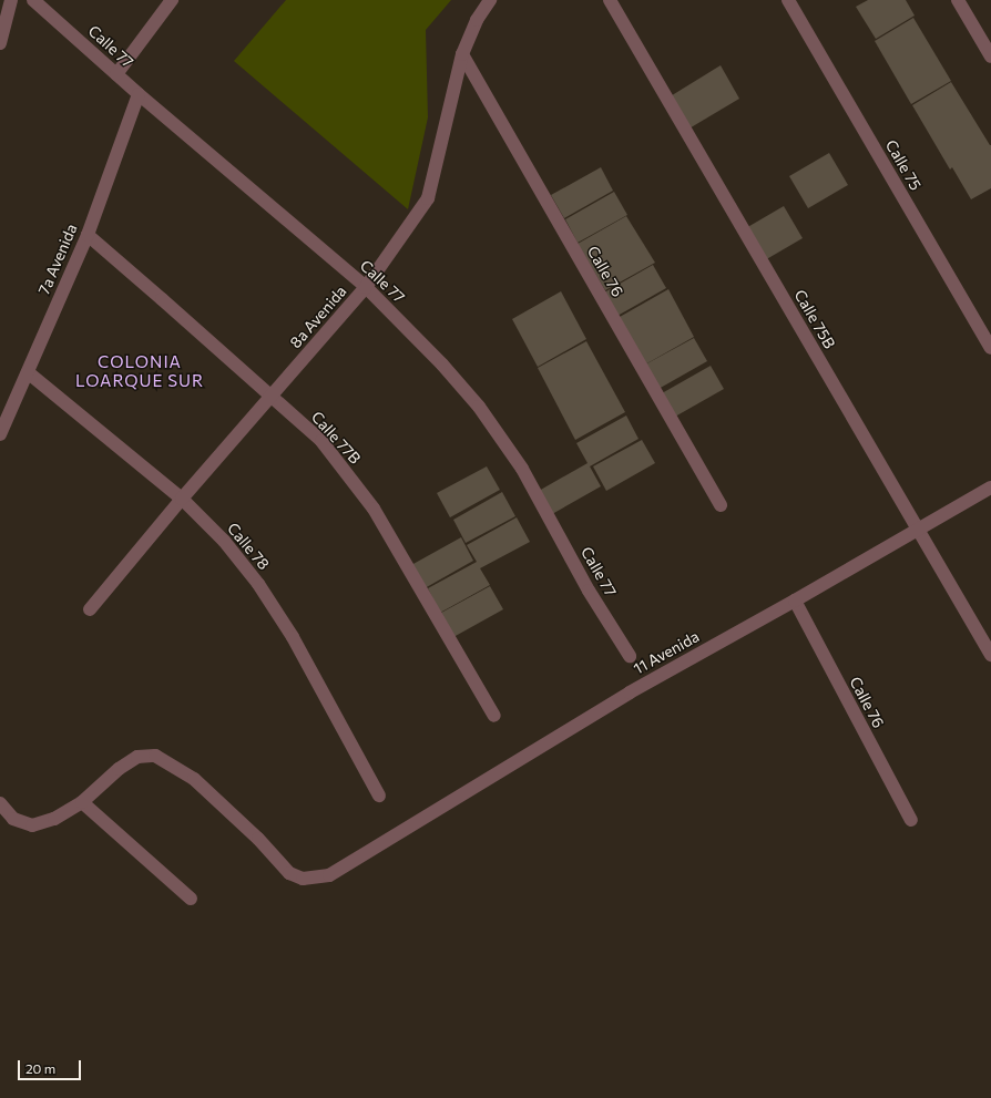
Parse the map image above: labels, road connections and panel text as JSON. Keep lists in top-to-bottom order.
{
  "streets": {
    "street": [
      "Calle 77",
      "Calle 75",
      "7a Avenida",
      "Calle 76",
      "8a Avenida",
      "Calle 75B",
      "Calle 77B",
      "Calle 78",
      "11 Avenida"
    ]
  },
  "crossings": [
    ["Calle 77", "7a Avenida"],
    ["Calle 77", "8a Avenida"],
    ["7a Avenida", "Calle 77B"],
    ["7a Avenida", "Calle 78"],
    ["Calle 76", "8a Avenida"],
    ["Calle 76", "11 Avenida"],
    ["8a Avenida", "Calle 77B"],
    ["8a Avenida", "Calle 78"],
    ["Calle 75B", "11 Avenida"]
  ],
  "districts": ["COLONIA LOARQUE SUR"],
  "scale_bar": "20 m"
}
